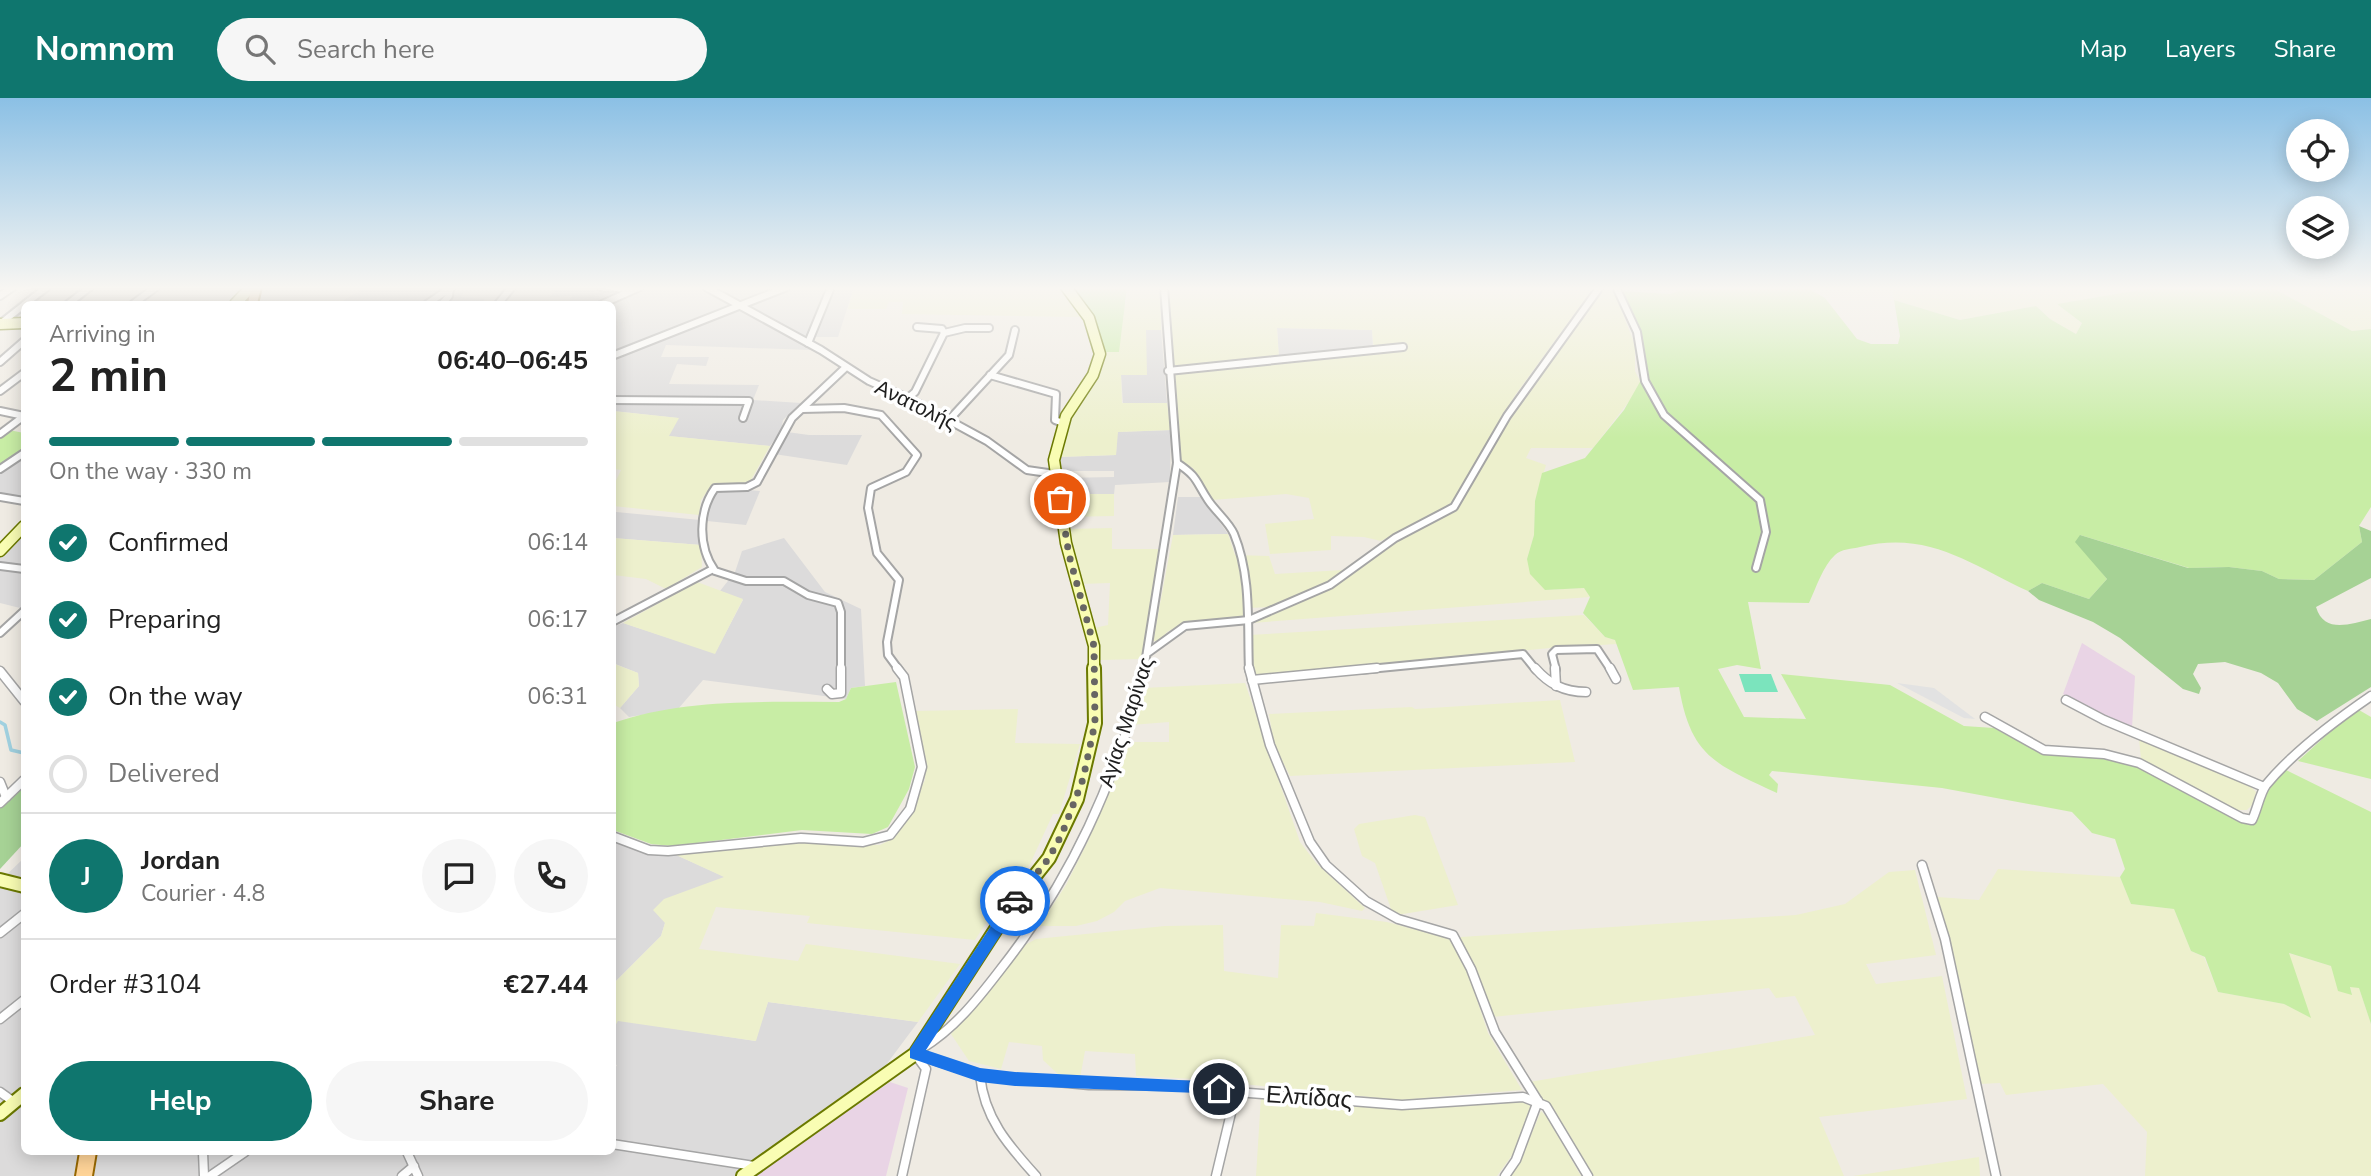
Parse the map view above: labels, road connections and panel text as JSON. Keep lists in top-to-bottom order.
{
  "streets": {
    "street": ["Ανατολής", "Αγίας Μαρίνας", "Ελπίδας"]
  },
  "crossings": [
    ["Αγίας Μαρίνας", "Ελπίδας"]
  ],
  "page": {
    "header": "Nomnom",
    "search": "Search here",
    "nav": ["Map", "Layers", "Share"],
    "heading": ["2 min", "Arriving in", "06:40–06:45"],
    "panel": [
      "Jordan",
      "Courier · 4.8",
      "Order #3104",
      "€27.44"
    ],
    "bar": "On the way · 330 m",
    "list": [
      ["Confirmed", "06:14"],
      ["Preparing", "06:17"],
      ["On the way", "06:31"],
      "Delivered"
    ],
    "round": "J",
    "buttons": ["Help", "Share"]
  }
}
